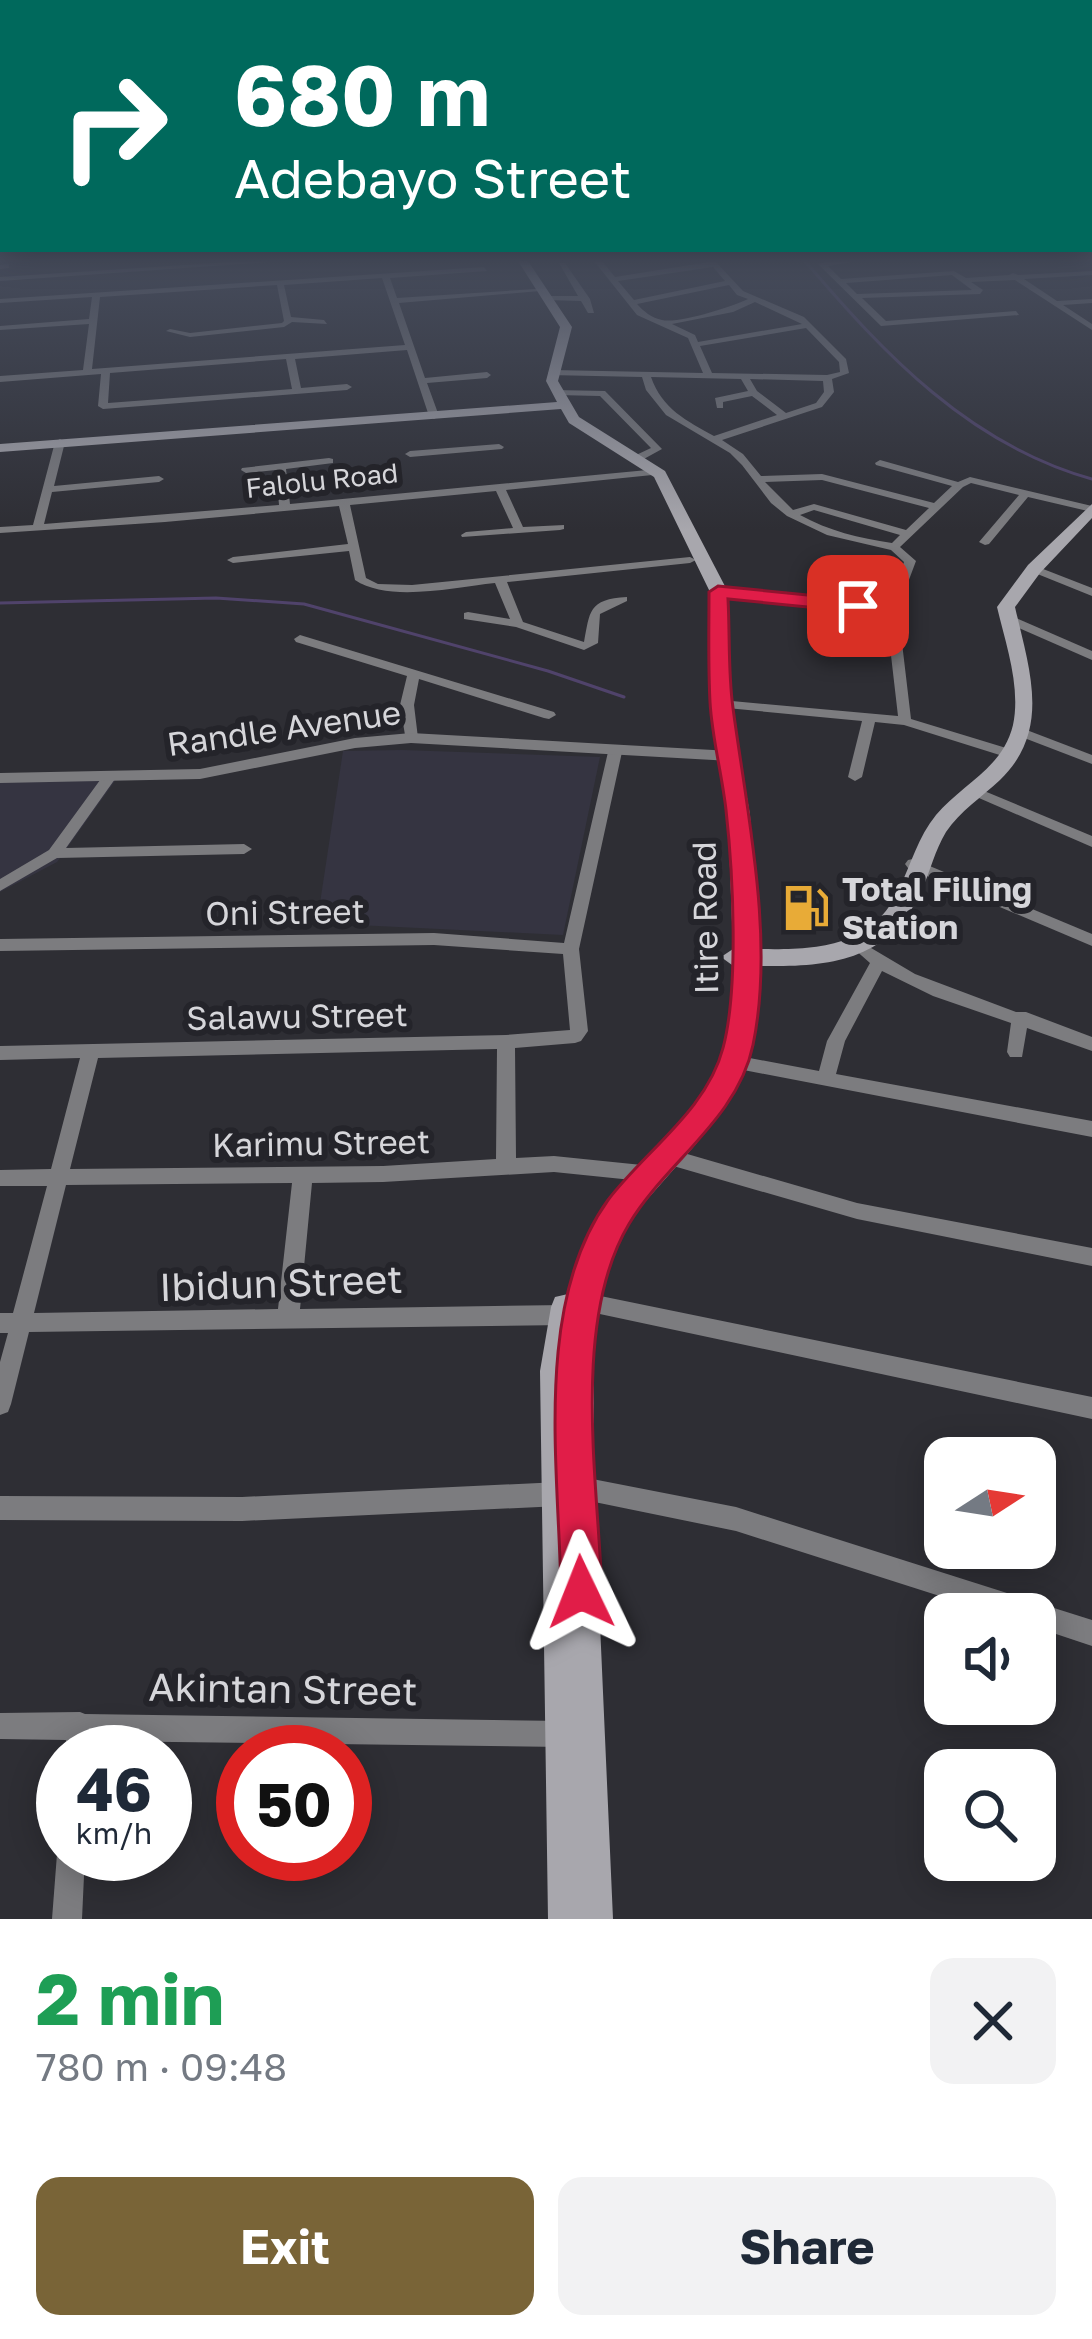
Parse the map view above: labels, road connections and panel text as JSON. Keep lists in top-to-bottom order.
{
  "streets": {
    "main road": ["Itire Road"],
    "street": [
      "Falolu Road",
      "Randle Avenue",
      "Oni Street",
      "Salawu Street",
      "Karimu Street",
      "Ibidun Street",
      "Akintan Street"
    ]
  },
  "crossings": [
    ["Falolu Road", "Itire Road"],
    ["Randle Avenue", "Itire Road"],
    ["Oni Street", "Salawu Street"],
    ["Itire Road", "Karimu Street"],
    ["Itire Road", "Ibidun Street"]
  ],
  "places": {
    "fuel station": ["Total Filling Station"]
  },
  "north": "right",
  "page": {
    "turn": ["680 m", "Adebayo Street"],
    "speed": "46 km/h",
    "limit": "50",
    "heading": ["2 min", "780 m · 09:48"],
    "buttons": ["Exit", "Share"]
  }
}
